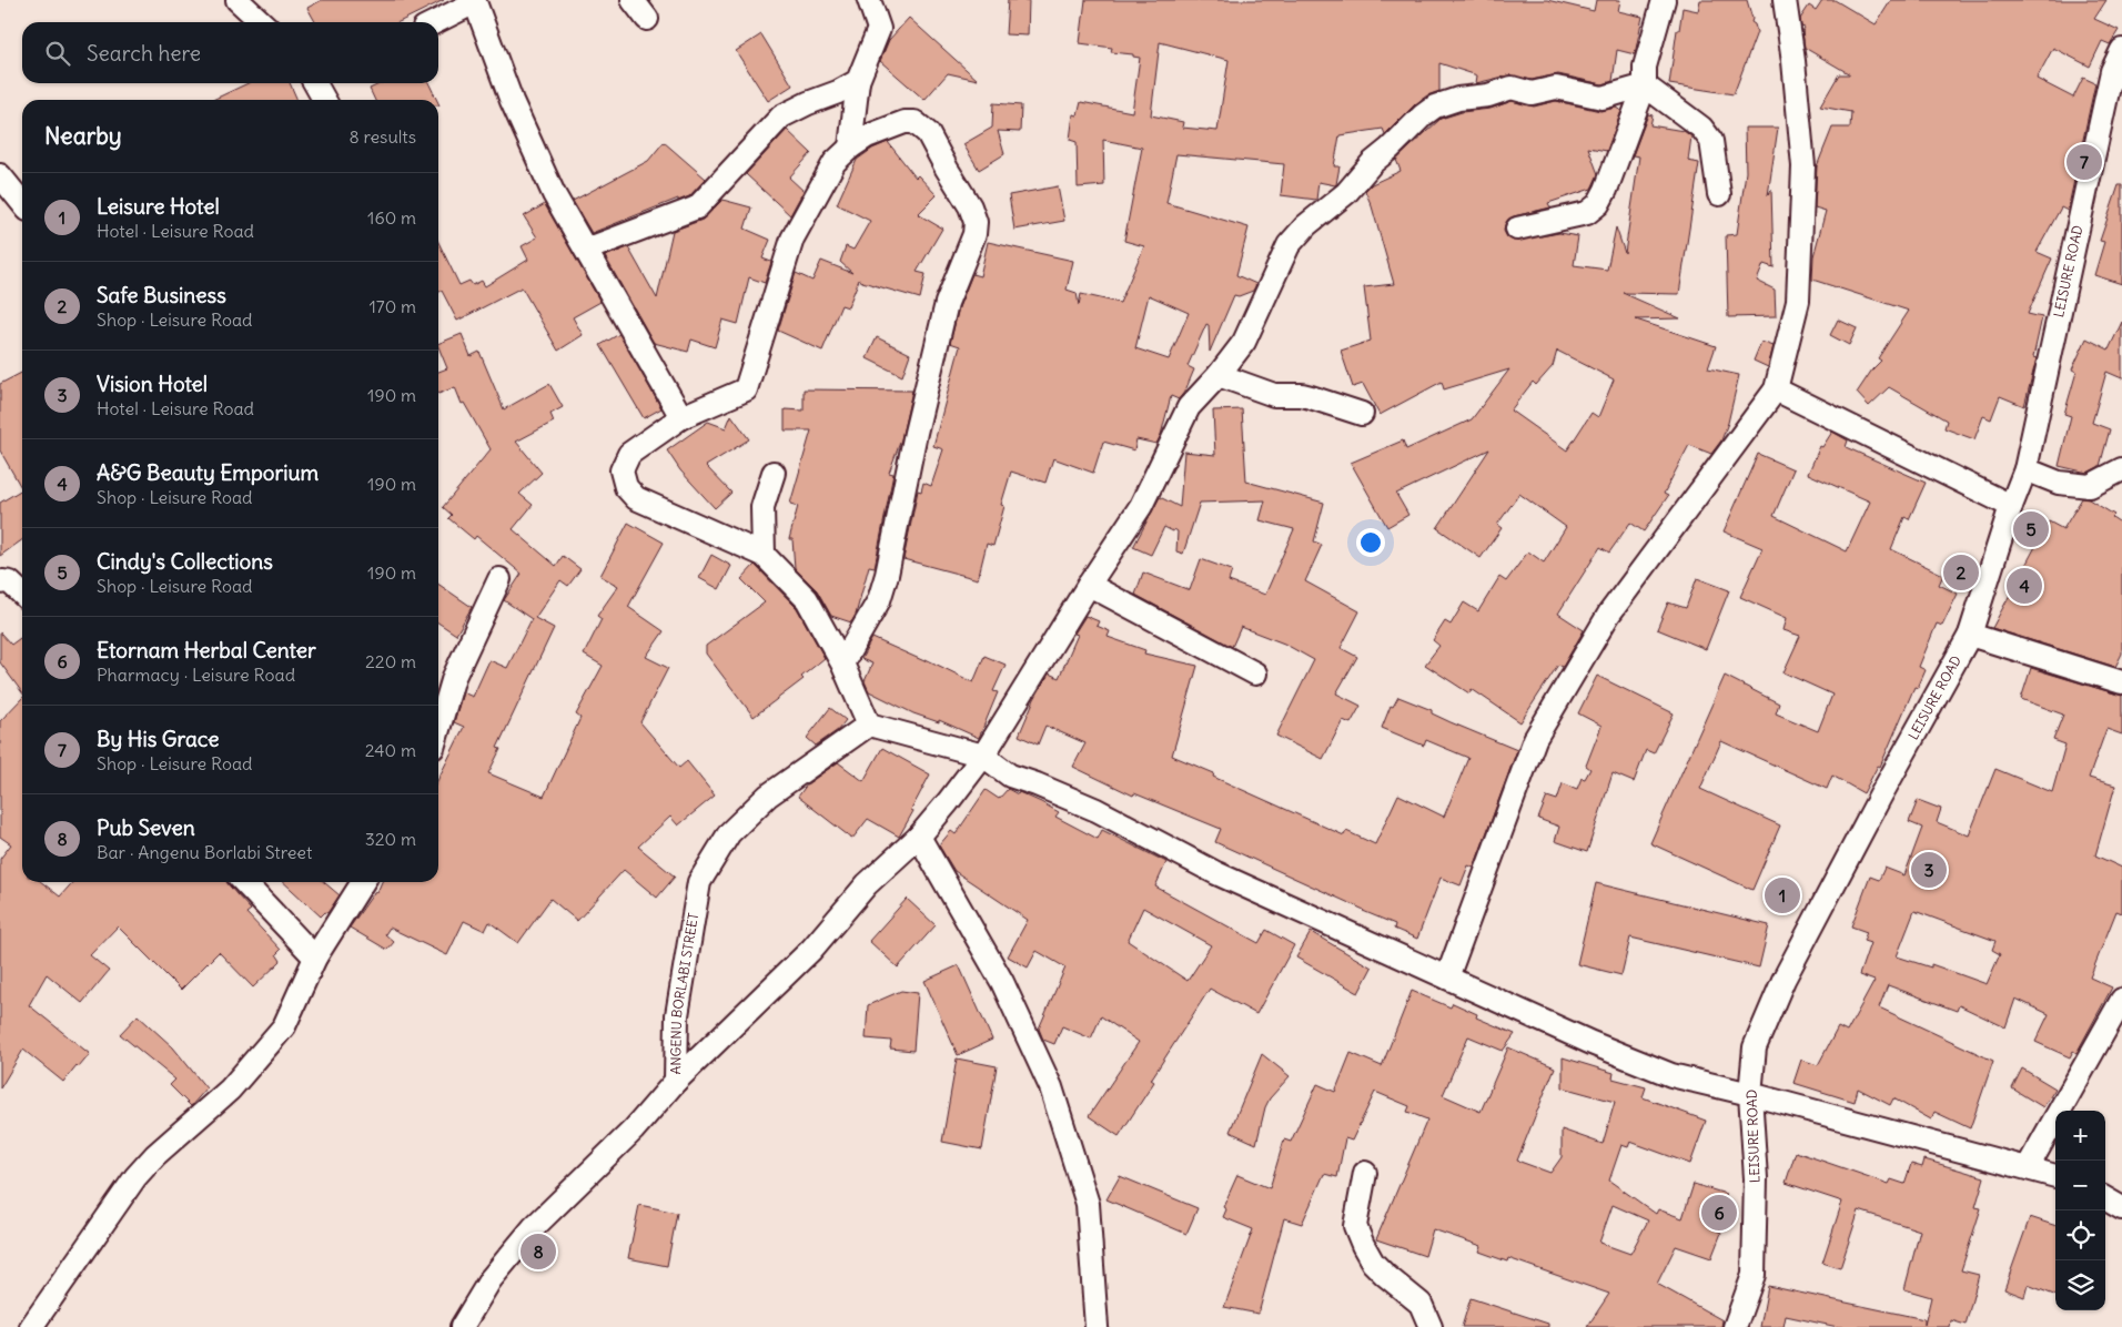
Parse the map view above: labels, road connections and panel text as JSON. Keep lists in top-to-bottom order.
{
  "streets": {
    "street": ["LEISURE ROAD", "ANGENU BORLABI STREET"]
  },
  "page": {
    "search": "Search here",
    "heading": ["Nearby", "8 results"],
    "pins": [
      "7",
      "5",
      "2",
      "4",
      "3",
      "1",
      "6",
      "8"
    ],
    "list": [
      {
        "mark": "1",
        "name": "Leisure Hotel",
        "note": "Hotel · Leisure Road",
        "value": "160 m"
      },
      {
        "mark": "2",
        "name": "Safe Business",
        "note": "Shop · Leisure Road",
        "value": "170 m"
      },
      {
        "mark": "3",
        "name": "Vision Hotel",
        "note": "Hotel · Leisure Road",
        "value": "190 m"
      },
      {
        "mark": "4",
        "name": "A&G Beauty Emporium",
        "note": "Shop · Leisure Road",
        "value": "190 m"
      },
      {
        "mark": "5",
        "name": "Cindy's Collections",
        "note": "Shop · Leisure Road",
        "value": "190 m"
      },
      {
        "mark": "6",
        "name": "Etornam Herbal Center",
        "note": "Pharmacy · Leisure Road",
        "value": "220 m"
      },
      {
        "mark": "7",
        "name": "By His Grace",
        "note": "Shop · Leisure Road",
        "value": "240 m"
      },
      {
        "mark": "8",
        "name": "Pub Seven",
        "note": "Bar · Angenu Borlabi Street",
        "value": "320 m"
      }
    ],
    "map_buttons": ["+", "−"]
  }
}
